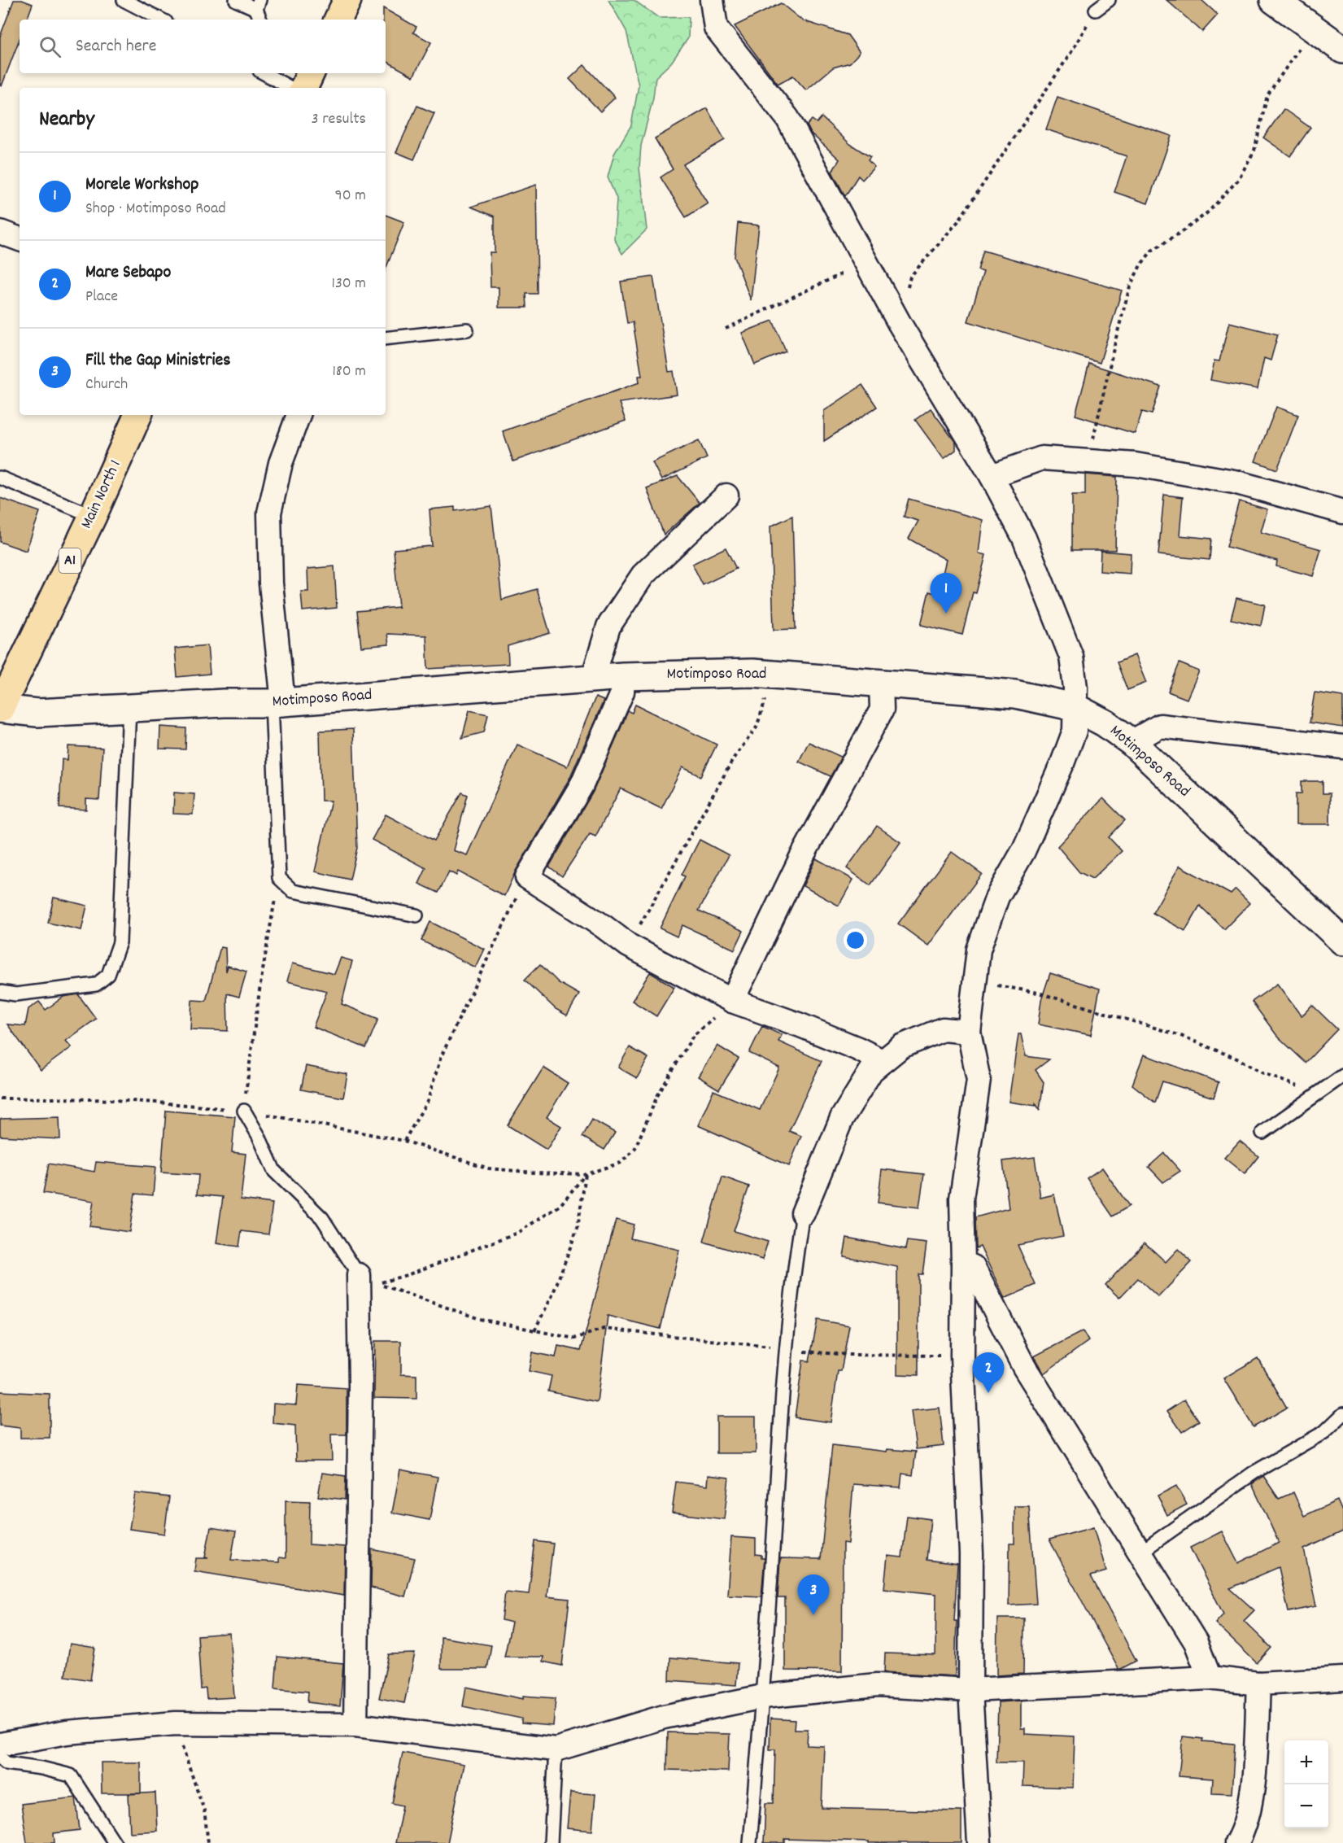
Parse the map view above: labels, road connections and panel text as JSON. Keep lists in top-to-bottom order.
{
  "streets": {
    "main road": ["Main North 1", "A1"],
    "street": ["Motimposo Road"]
  },
  "crossings": [
    ["Main North 1", "Motimposo Road"]
  ],
  "page": {
    "search": "Search here",
    "heading": ["Nearby", "3 results"],
    "list": [
      {
        "mark": "1",
        "name": "Morele Workshop",
        "note": "Shop · Motimposo Road",
        "value": "90 m"
      },
      {
        "mark": "2",
        "name": "Mare Sebapo",
        "note": "Place",
        "value": "130 m"
      },
      {
        "mark": "3",
        "name": "Fill the Gap Ministries",
        "note": "Church",
        "value": "180 m"
      }
    ],
    "pins": ["1", "2", "3"],
    "map_buttons": ["+", "−"]
  }
}
